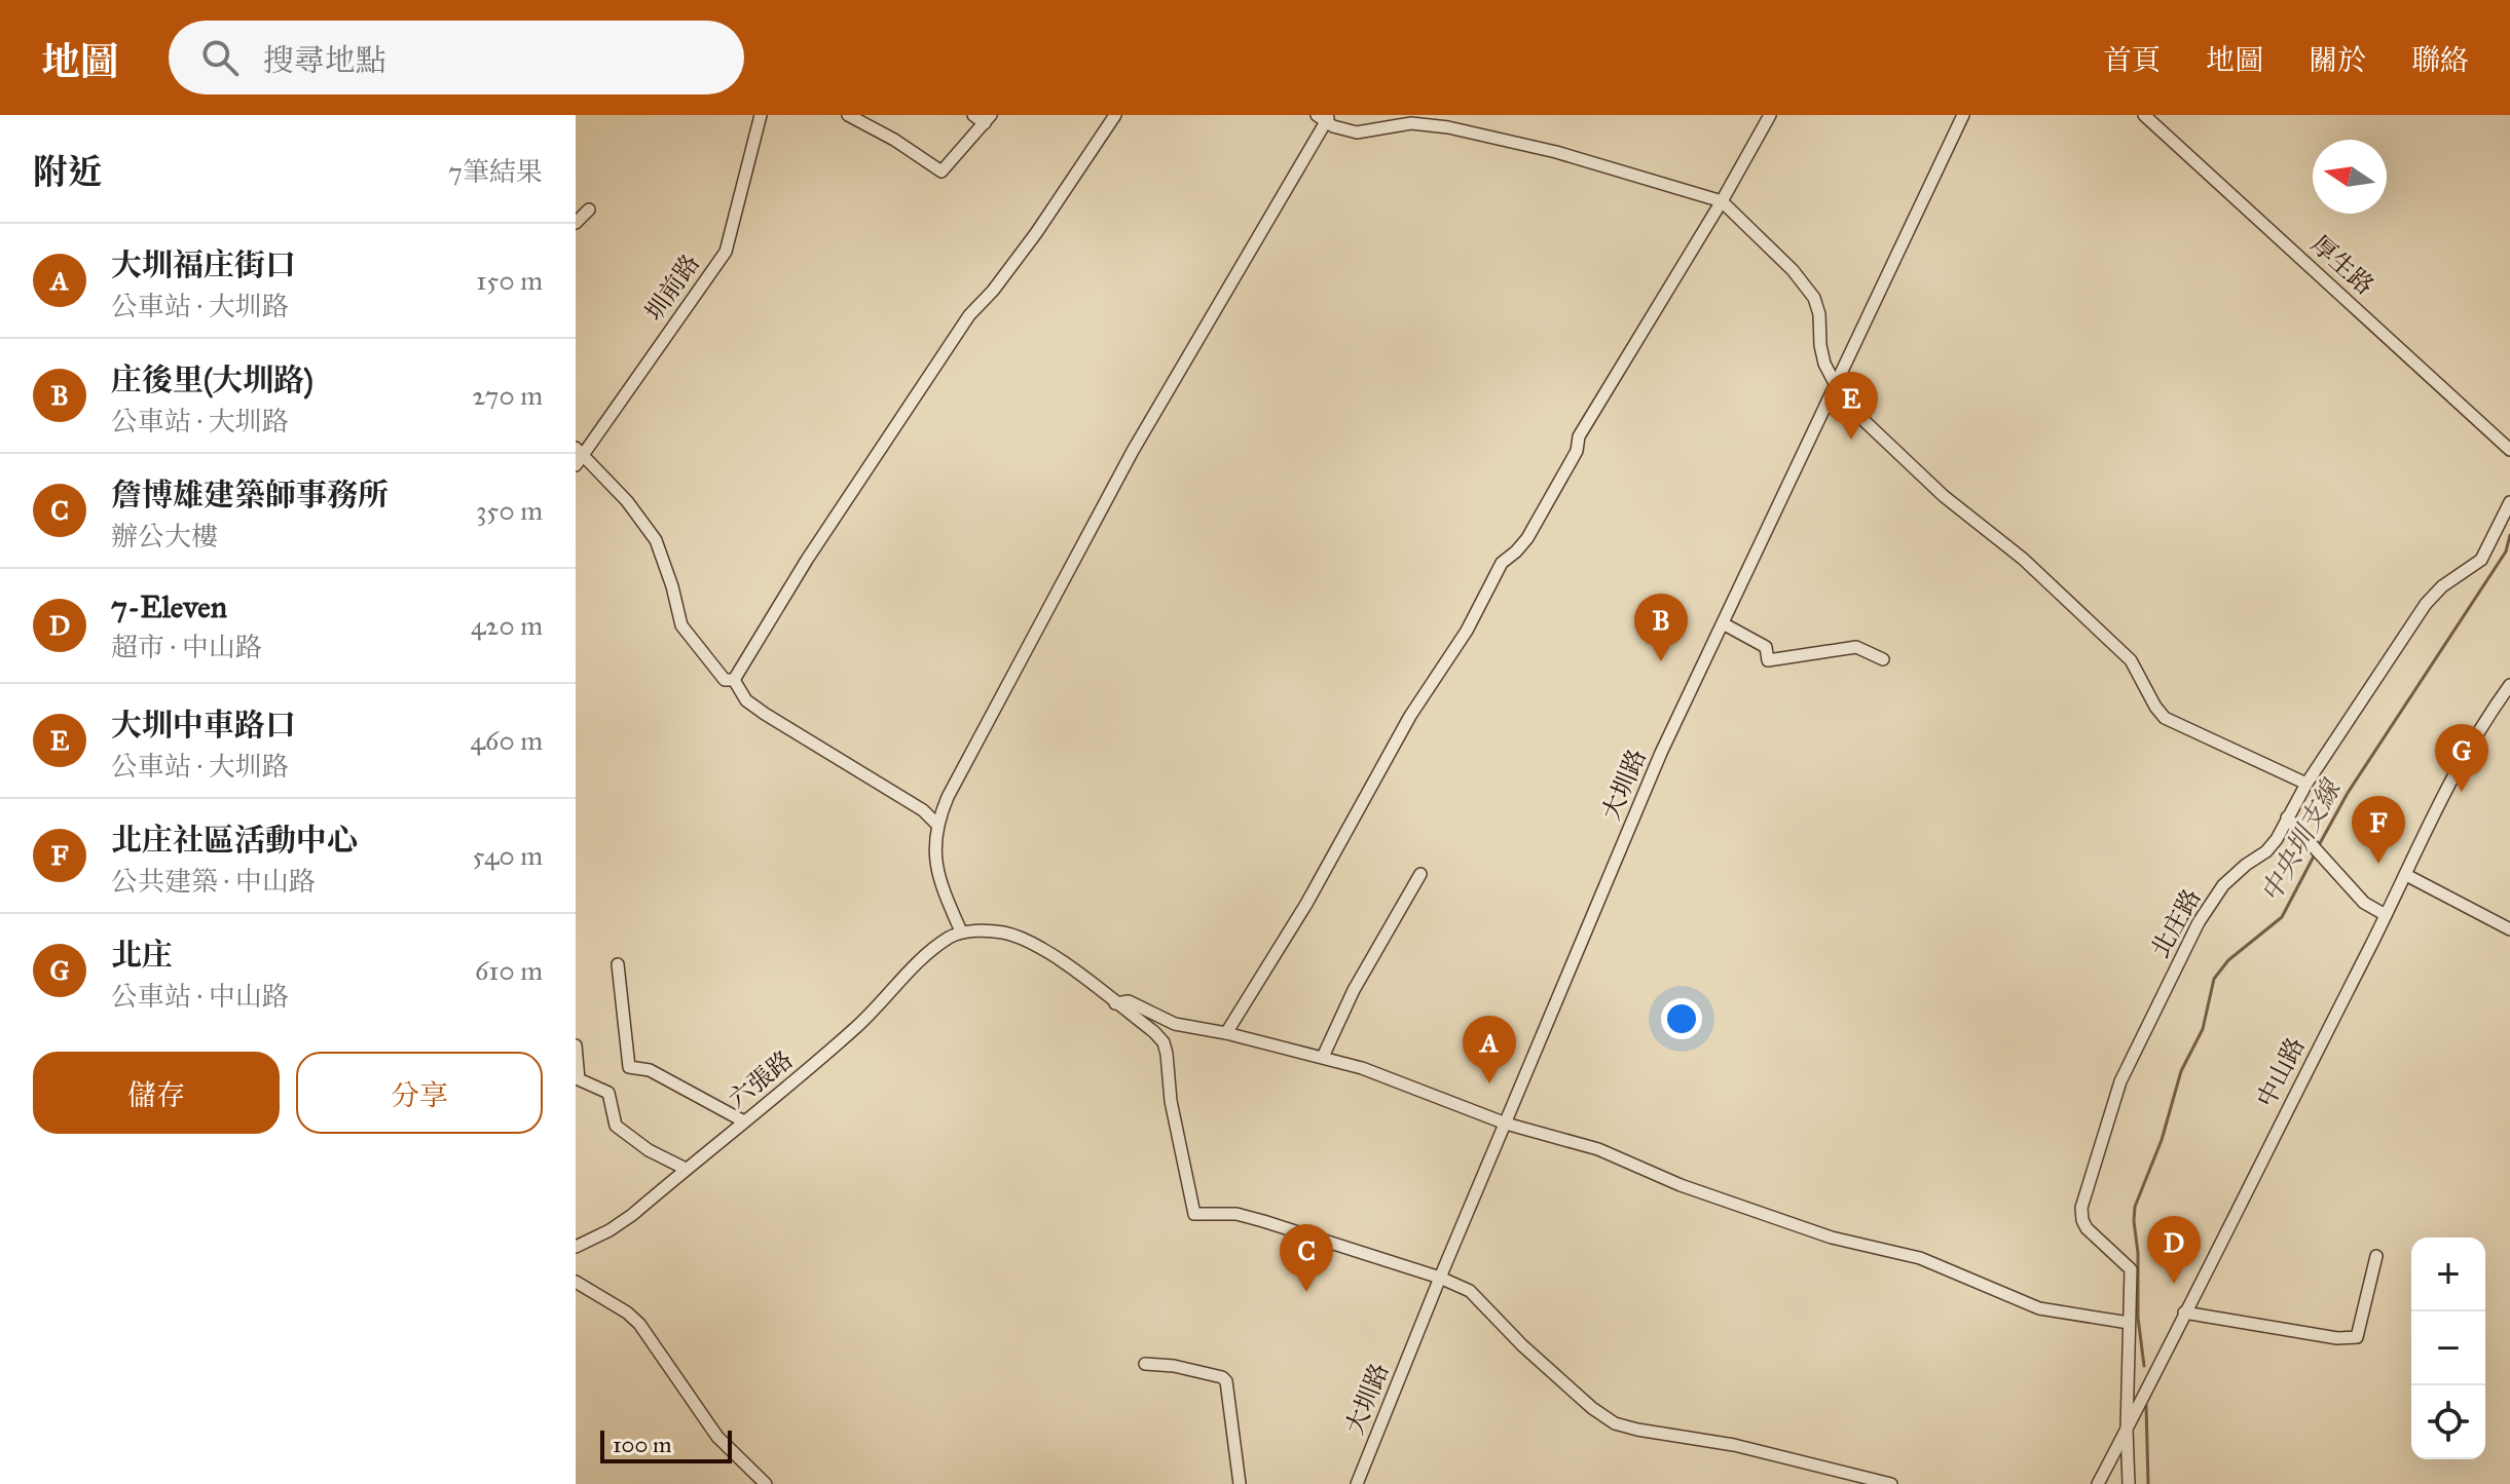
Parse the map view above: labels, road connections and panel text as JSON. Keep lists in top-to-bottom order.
{
  "streets": {
    "street": [
      "厚生路",
      "圳前路",
      "大圳路",
      "北庄路",
      "中山路",
      "六張路"
    ]
  },
  "crossings": [
    ["北庄路", "中山路"]
  ],
  "water": ["中央圳支線"],
  "scale_bar": "100 m",
  "north": "left",
  "page": {
    "header": "地圖",
    "search": "搜尋地點",
    "nav": [
      "首頁",
      "地圖",
      "關於",
      "聯絡"
    ],
    "heading": ["附近", "7筆結果"],
    "list": [
      {
        "mark": "A",
        "name": "大圳福庄街口",
        "note": "公車站 · 大圳路",
        "value": "150 m"
      },
      {
        "mark": "B",
        "name": "庄後里(大圳路)",
        "note": "公車站 · 大圳路",
        "value": "270 m"
      },
      {
        "mark": "C",
        "name": "詹博雄建築師事務所",
        "note": "辦公大樓",
        "value": "350 m"
      },
      {
        "mark": "D",
        "name": "7-Eleven",
        "note": "超市 · 中山路",
        "value": "420 m"
      },
      {
        "mark": "E",
        "name": "大圳中車路口",
        "note": "公車站 · 大圳路",
        "value": "460 m"
      },
      {
        "mark": "F",
        "name": "北庄社區活動中心",
        "note": "公共建築 · 中山路",
        "value": "540 m"
      },
      {
        "mark": "G",
        "name": "北庄",
        "note": "公車站 · 中山路",
        "value": "610 m"
      }
    ],
    "pins": [
      "E",
      "B",
      "G",
      "F",
      "A",
      "D",
      "C"
    ],
    "buttons": ["儲存", "分享"],
    "map_buttons": ["+", "−"],
    "scale": "100 m"
  }
}
